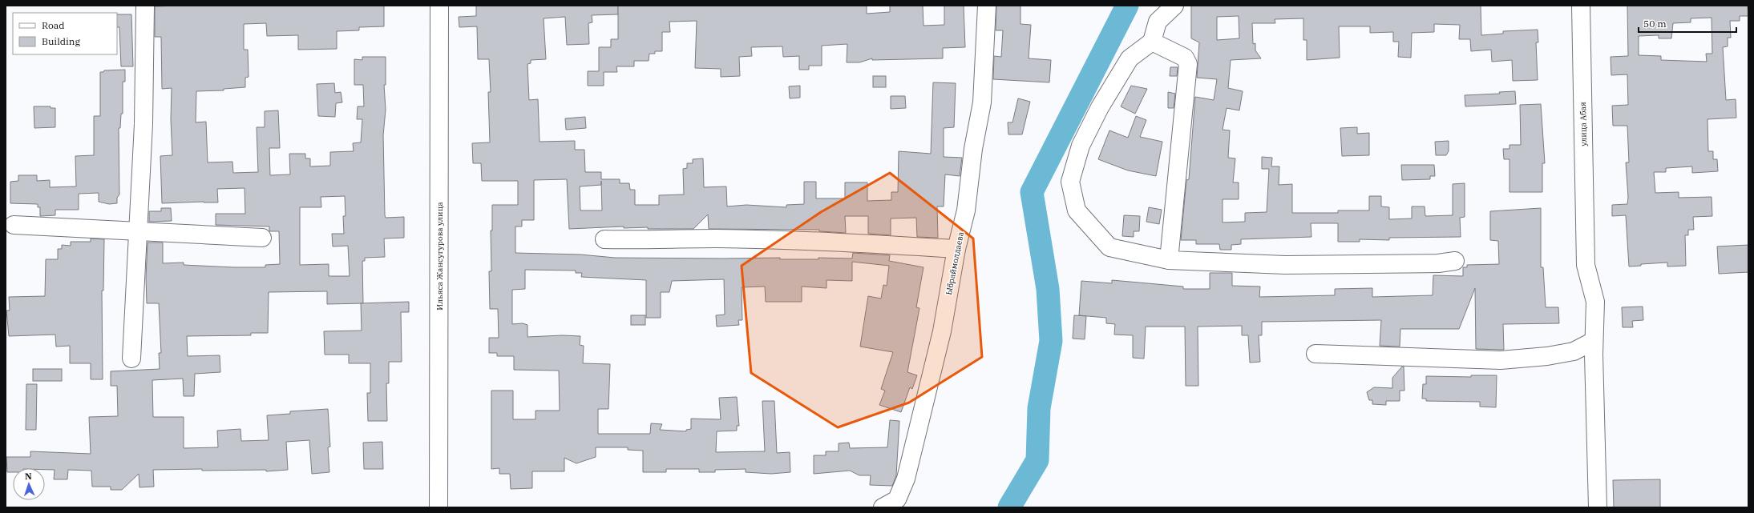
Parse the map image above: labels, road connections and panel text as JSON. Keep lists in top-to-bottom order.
{
  "streets": {
    "street": ["улица Абая", "Ильяса Жансугурова улица", "Ыбраймолдаева"]
  },
  "legend": ["Road", "Building"],
  "scale_bar": "50 m",
  "north": "top"
}
